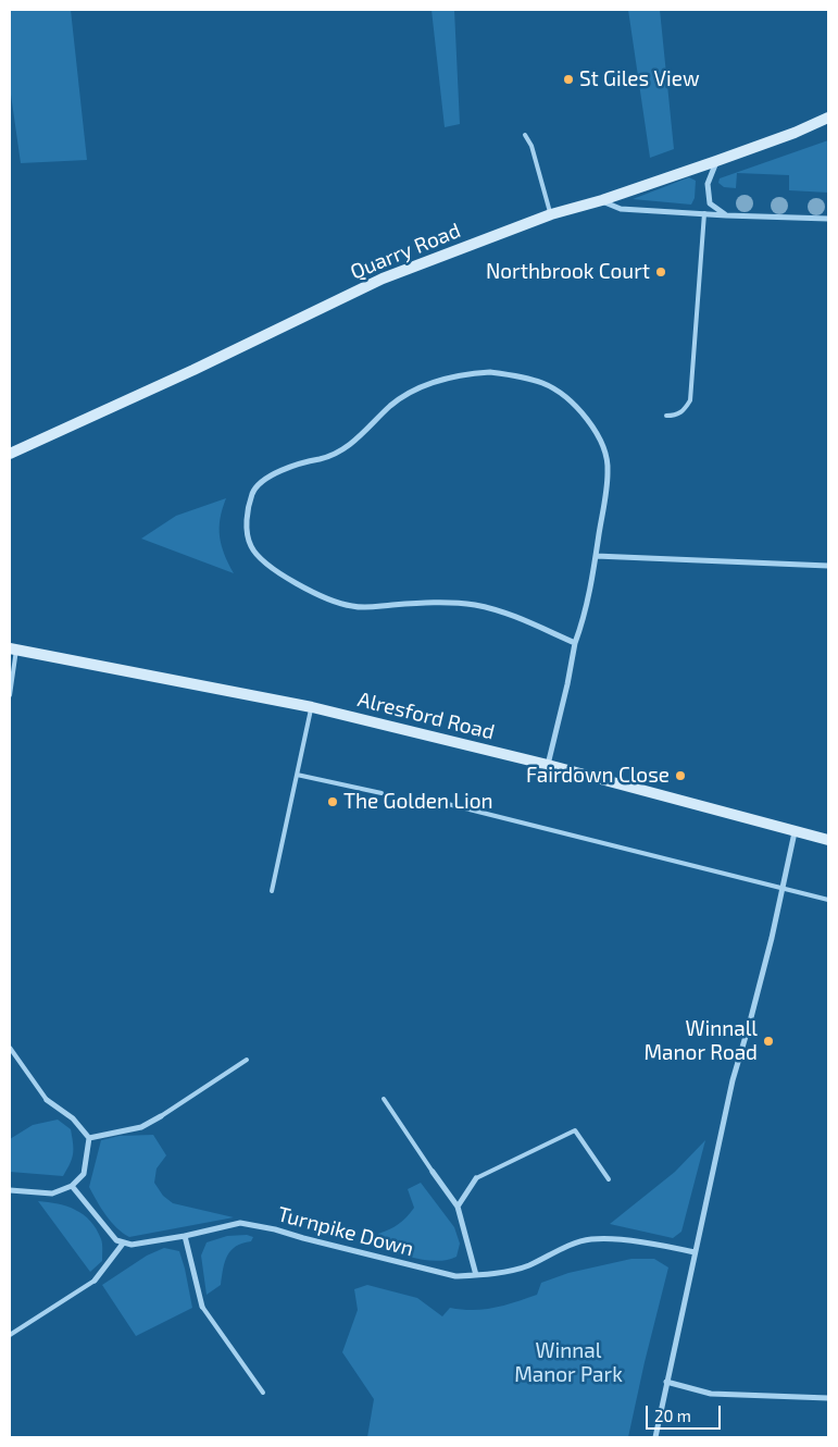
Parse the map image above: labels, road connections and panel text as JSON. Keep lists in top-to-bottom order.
{
  "streets": {
    "street": ["Quarry Road", "Alresford Road", "Turnpike Down"]
  },
  "parks": ["Winnal Manor Park"],
  "places": [
    "St Giles View",
    "Northbrook Court",
    "Fairdown Close",
    "The Golden Lion",
    "Winnall Manor Road"
  ],
  "scale_bar": "20 m"
}
